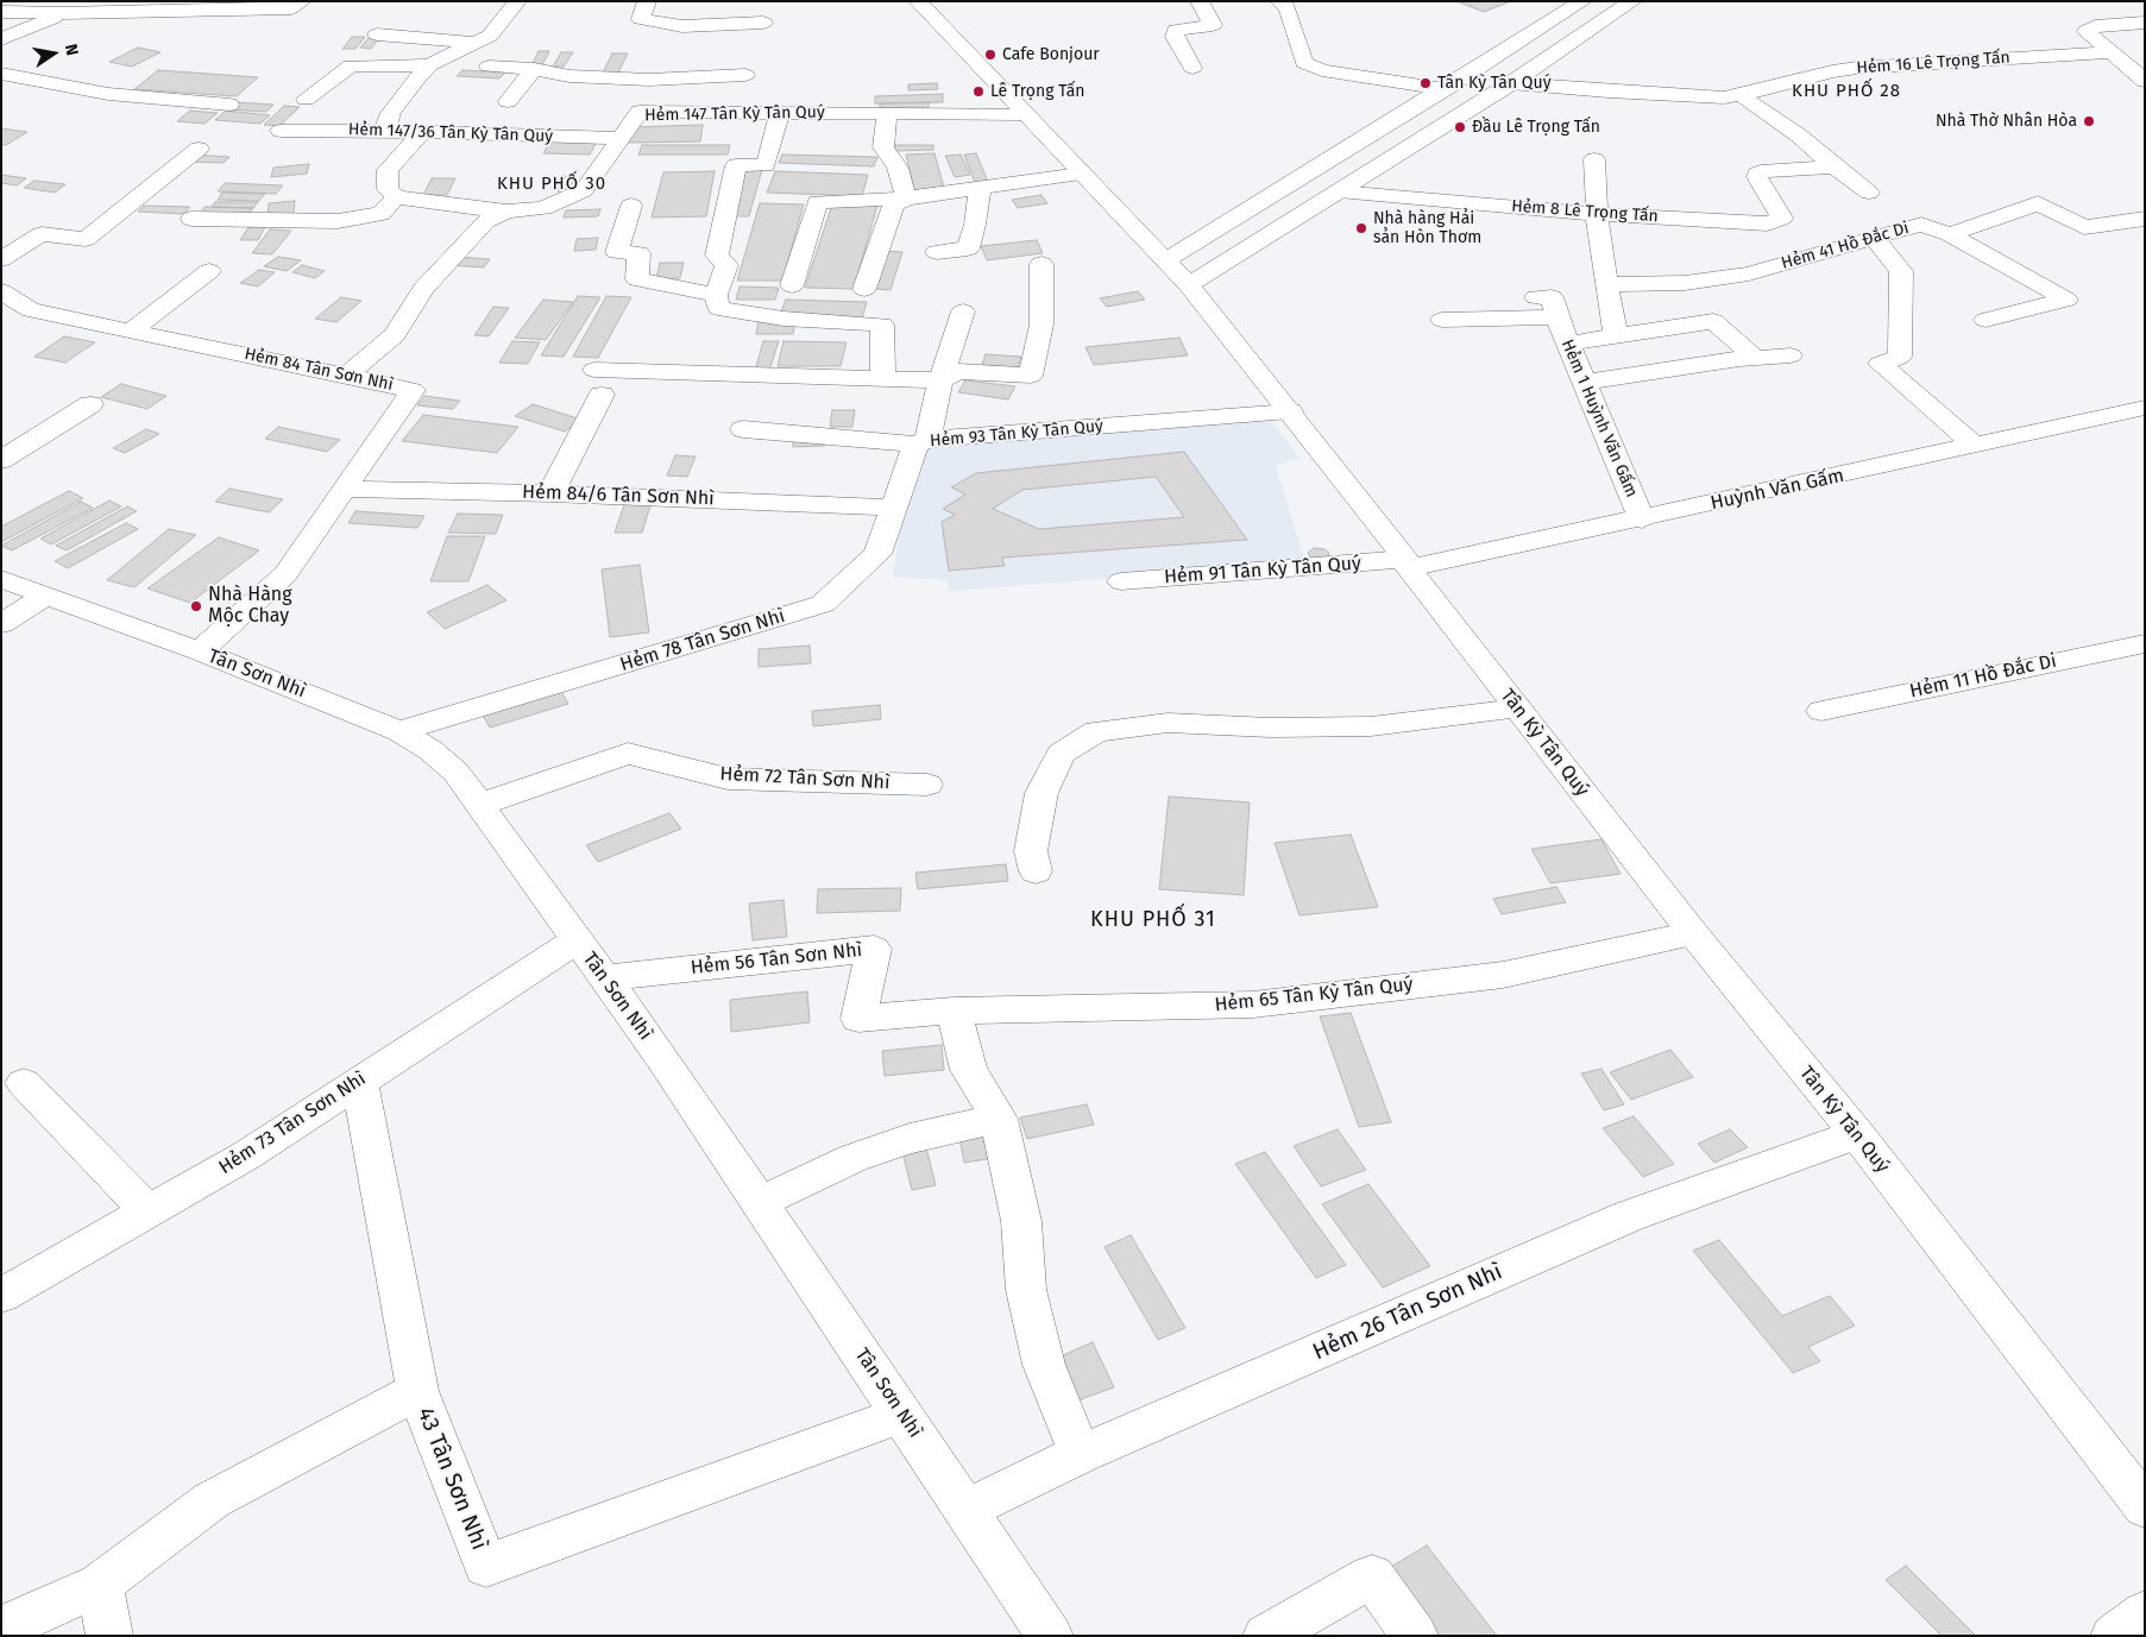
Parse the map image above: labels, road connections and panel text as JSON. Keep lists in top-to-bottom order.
{
  "streets": {
    "street": [
      "Hẻm 16 Lê Trọng Tấn",
      "Hẻm 147 Tân Kỳ Tân Quý",
      "Hẻm 147/36 Tân Kỳ Tân Quý",
      "Hẻm 8 Lê Trọng Tấn",
      "Hẻm 41 Hồ Đắc Di",
      "Hẻm 84 Tân Sơn Nhì",
      "Hẻm 1 Huỳnh Văn Gấm",
      "Hẻm 93 Tân Kỳ Tân Quý",
      "Huỳnh Văn Gấm",
      "Hẻm 84/6 Tân Sơn Nhì",
      "Hẻm 91 Tân Kỳ Tân Quý",
      "Hẻm 78 Tân Sơn Nhì",
      "Tân Sơn Nhì",
      "Hẻm 11 Hồ Đắc Di",
      "Tân Kỳ Tân Quý",
      "Hẻm 72 Tân Sơn Nhì",
      "Hẻm 56 Tân Sơn Nhì",
      "Hẻm 65 Tân Kỳ Tân Quý",
      "Hẻm 73 Tân Sơn Nhì",
      "Hẻm 26 Tân Sơn Nhì",
      "43 Tân Sơn Nhì"
    ]
  },
  "crossings": [
    ["Hẻm 147 Tân Kỳ Tân Quý", "Hẻm 147/36 Tân Kỳ Tân Quý"],
    ["Hẻm 147 Tân Kỳ Tân Quý", "Hẻm 84 Tân Sơn Nhì"],
    ["Hẻm 147 Tân Kỳ Tân Quý", "Tân Kỳ Tân Quý"],
    ["Hẻm 84 Tân Sơn Nhì", "Hẻm 84/6 Tân Sơn Nhì"],
    ["Hẻm 84 Tân Sơn Nhì", "Tân Sơn Nhì"],
    ["Hẻm 1 Huỳnh Văn Gấm", "Huỳnh Văn Gấm"],
    ["Hẻm 93 Tân Kỳ Tân Quý", "Hẻm 78 Tân Sơn Nhì"],
    ["Hẻm 93 Tân Kỳ Tân Quý", "Tân Kỳ Tân Quý"],
    ["Huỳnh Văn Gấm", "Hẻm 91 Tân Kỳ Tân Quý"],
    ["Huỳnh Văn Gấm", "Tân Kỳ Tân Quý"],
    ["Hẻm 84/6 Tân Sơn Nhì", "Hẻm 78 Tân Sơn Nhì"],
    ["Hẻm 91 Tân Kỳ Tân Quý", "Tân Kỳ Tân Quý"],
    ["Hẻm 78 Tân Sơn Nhì", "Tân Sơn Nhì"],
    ["Tân Sơn Nhì", "Hẻm 72 Tân Sơn Nhì"],
    ["Tân Sơn Nhì", "Hẻm 56 Tân Sơn Nhì"],
    ["Tân Sơn Nhì", "Hẻm 73 Tân Sơn Nhì"],
    ["Tân Sơn Nhì", "Hẻm 26 Tân Sơn Nhì"],
    ["Tân Sơn Nhì", "43 Tân Sơn Nhì"],
    ["Tân Kỳ Tân Quý", "Hẻm 65 Tân Kỳ Tân Quý"],
    ["Tân Kỳ Tân Quý", "Hẻm 26 Tân Sơn Nhì"],
    ["Hẻm 56 Tân Sơn Nhì", "Hẻm 65 Tân Kỳ Tân Quý"],
    ["Hẻm 73 Tân Sơn Nhì", "43 Tân Sơn Nhì"]
  ],
  "districts": ["KHU PHỐ 28", "KHU PHỐ 30", "KHU PHỐ 31"],
  "places": [
    "Cafe Bonjour",
    "Tân Kỳ Tân Quý",
    "Lê Trọng Tấn",
    "Nhà Thờ Nhân Hòa",
    "Đầu Lê Trọng Tấn",
    "Nhà hàng Hải sản Hòn Thơm",
    "Nhà Hàng Mộc Chay"
  ],
  "north": "right"
}
